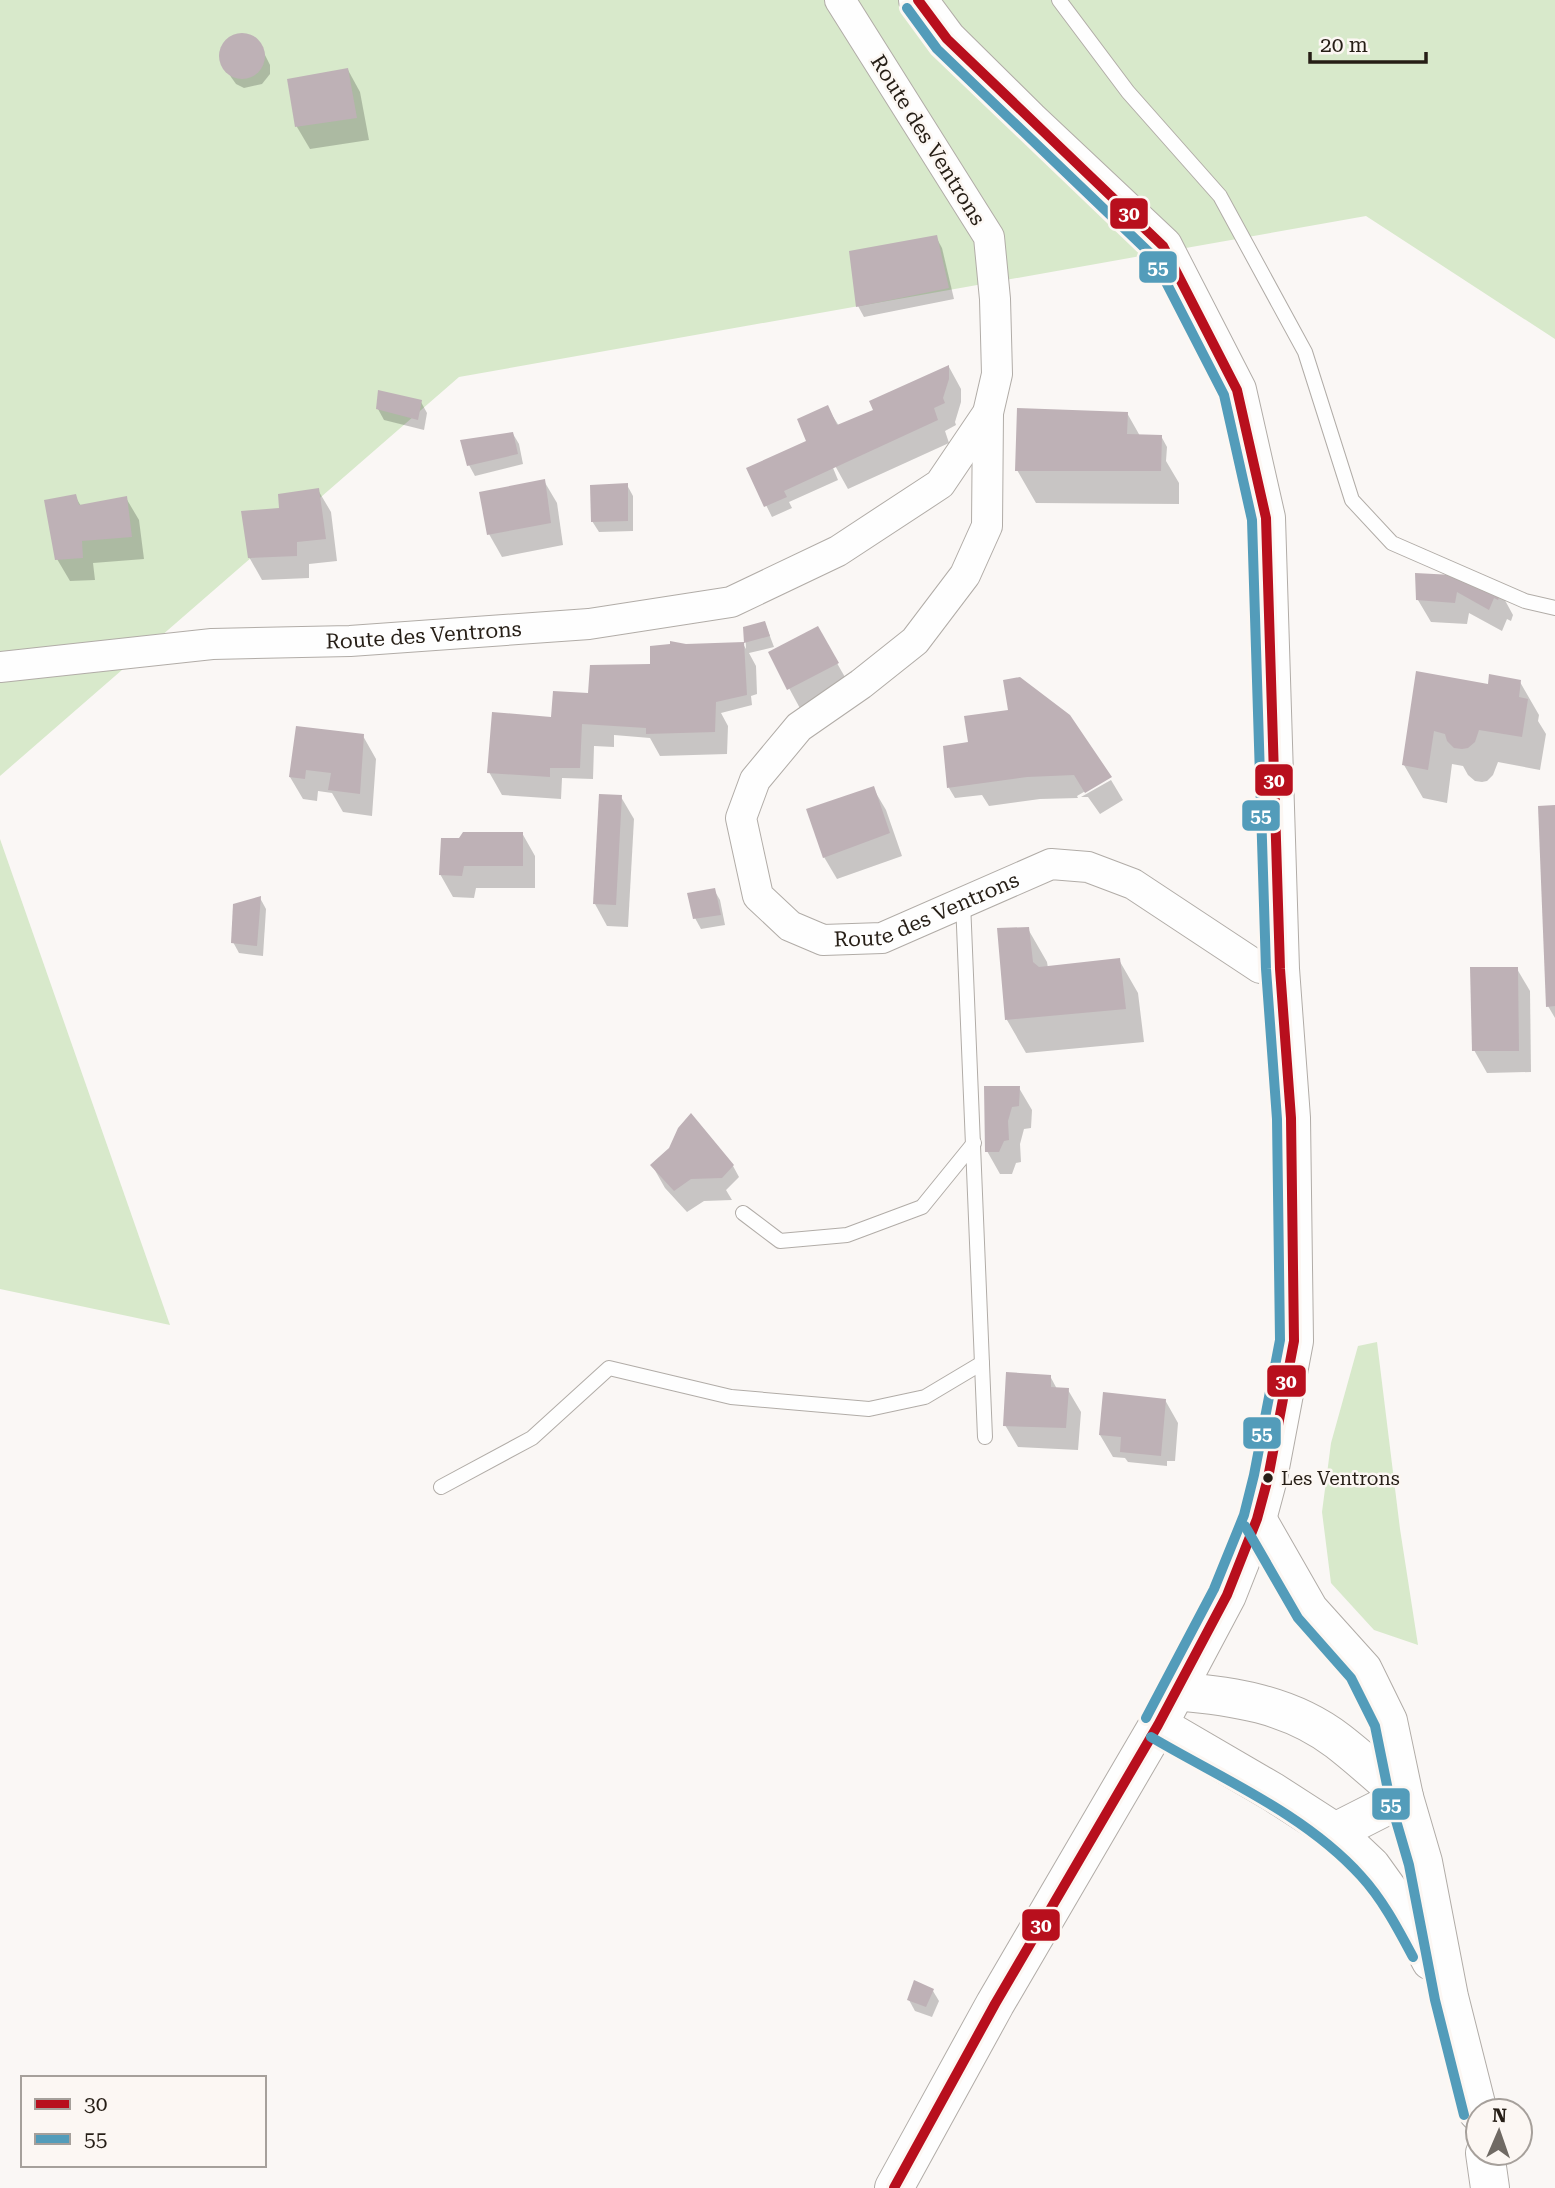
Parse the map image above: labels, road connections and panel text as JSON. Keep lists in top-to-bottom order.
{
  "streets": {
    "street": ["Route des Ventrons"]
  },
  "places": ["Les Ventrons"],
  "lines": ["transit line 30", "transit line 55"],
  "legend": ["30", "55"],
  "scale_bar": "20 m",
  "north": "top"
}
